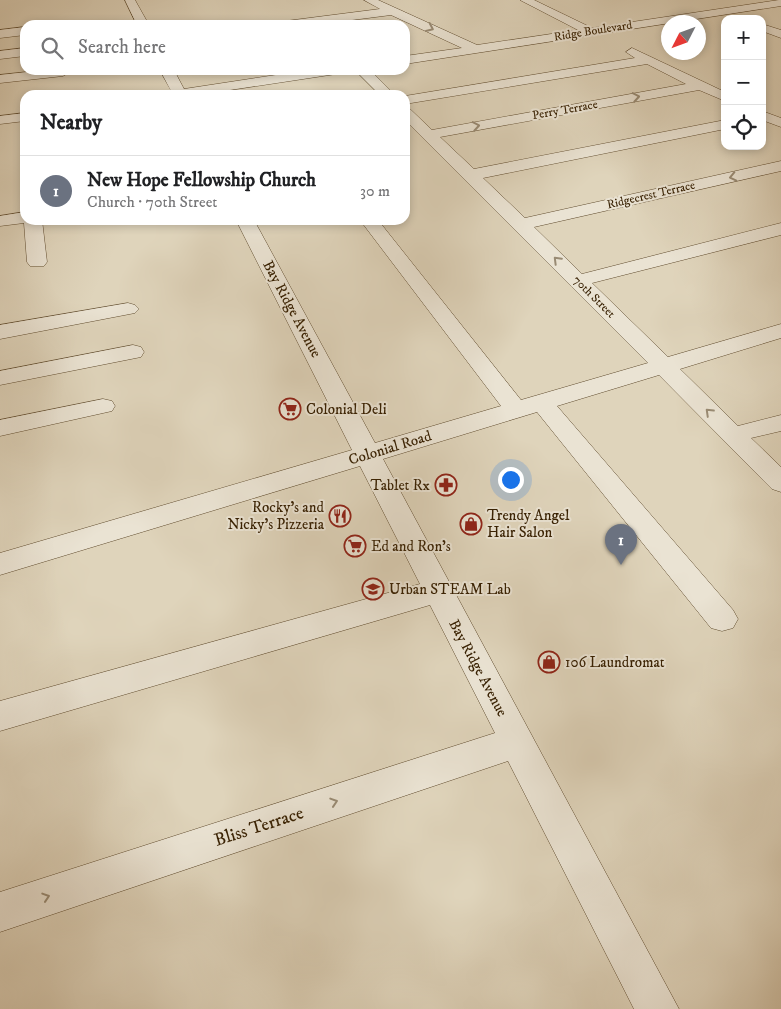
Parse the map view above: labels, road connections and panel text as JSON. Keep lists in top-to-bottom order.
{
  "streets": {
    "street": [
      "Ridge Boulevard",
      "Perry Terrace",
      "Ridgecrest Terrace",
      "70th Street",
      "Bay Ridge Avenue",
      "Colonial Road",
      "Bliss Terrace"
    ]
  },
  "crossings": [
    ["Perry Terrace", "70th Street"],
    ["Ridgecrest Terrace", "70th Street"],
    ["70th Street", "Colonial Road"],
    ["Bay Ridge Avenue", "Colonial Road"],
    ["Bay Ridge Avenue", "Bliss Terrace"]
  ],
  "places": {
    "supermarket": ["Colonial Deli", "Ed and Ron's"],
    "pharmacy": ["Tablet Rx"],
    "restaurant": ["Rocky's and Nicky's Pizzeria"],
    "shop": ["Trendy Angel Hair Salon", "106 Laundromat"],
    "school or university": ["Urban STEAM Lab"]
  },
  "north": "bottom left",
  "page": {
    "map_buttons": ["+", "−"],
    "search": "Search here",
    "heading": "Nearby",
    "list": [
      {
        "mark": "1",
        "name": "New Hope Fellowship Church",
        "note": "Church · 70th Street",
        "value": "30 m"
      }
    ],
    "pins": "1"
  }
}
